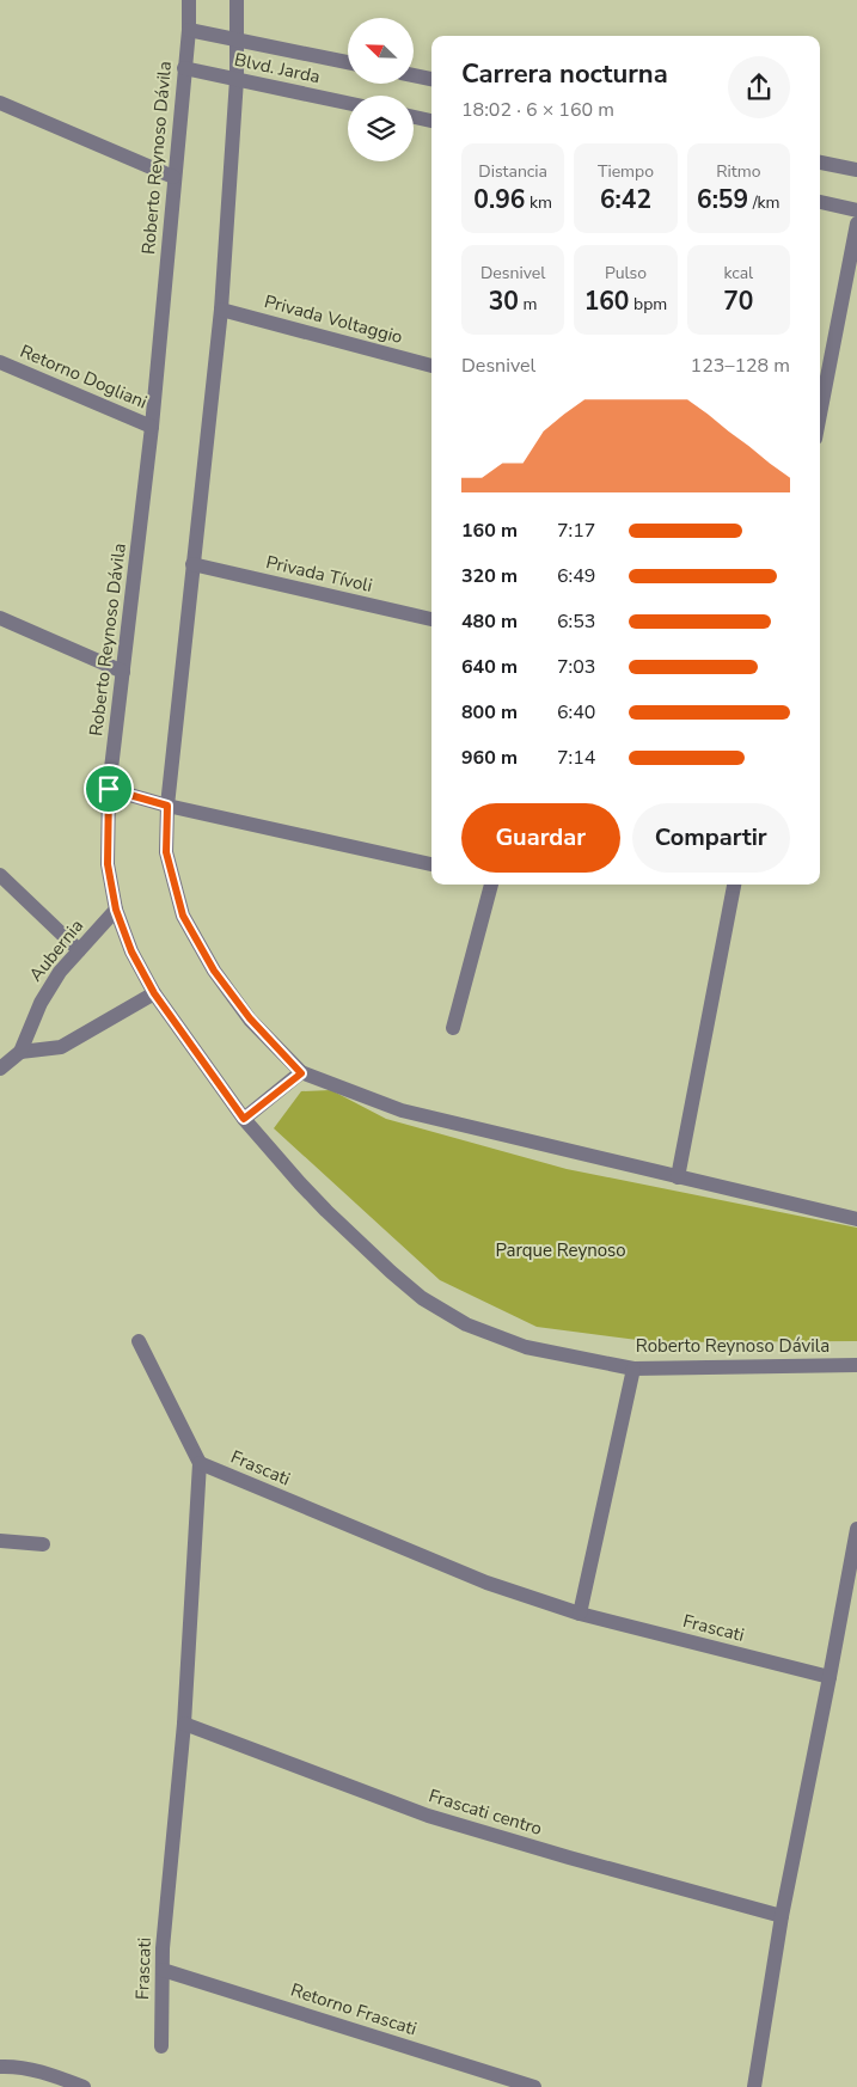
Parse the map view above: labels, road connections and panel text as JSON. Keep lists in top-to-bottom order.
{
  "streets": {
    "street": [
      "Blvd. Jarda",
      "Roberto Reynoso Dávila",
      "Privada Voltaggio",
      "Retorno Dogliani",
      "Privada Tívoli",
      "Aubernia",
      "Frascati",
      "Frascati centro",
      "Retorno Frascati"
    ]
  },
  "crossings": [
    ["Blvd. Jarda", "Roberto Reynoso Dávila"],
    ["Roberto Reynoso Dávila", "Retorno Dogliani"],
    ["Roberto Reynoso Dávila", "Aubernia"],
    ["Frascati", "Frascati centro"],
    ["Frascati", "Retorno Frascati"]
  ],
  "parks": ["Parque Reynoso"],
  "north": "top left",
  "page": {
    "heading": ["Carrera nocturna", "18:02 · 6 × 160 m"],
    "stats": [
      ["Distancia", "0.96 km"],
      ["Tiempo", "6:42"],
      ["Ritmo", "6:59 /km"],
      ["Desnivel", "30 m"],
      ["Pulso", "160 bpm"],
      ["kcal", "70"]
    ],
    "chart": ["Desnivel", "123–128 m"],
    "list": [
      {
        "name": "160 m",
        "note": "7:17"
      },
      {
        "name": "320 m",
        "note": "6:49"
      },
      {
        "name": "480 m",
        "note": "6:53"
      },
      {
        "name": "640 m",
        "note": "7:03"
      },
      {
        "name": "800 m",
        "note": "6:40"
      },
      {
        "name": "960 m",
        "note": "7:14"
      }
    ],
    "buttons": ["Guardar", "Compartir"]
  }
}
